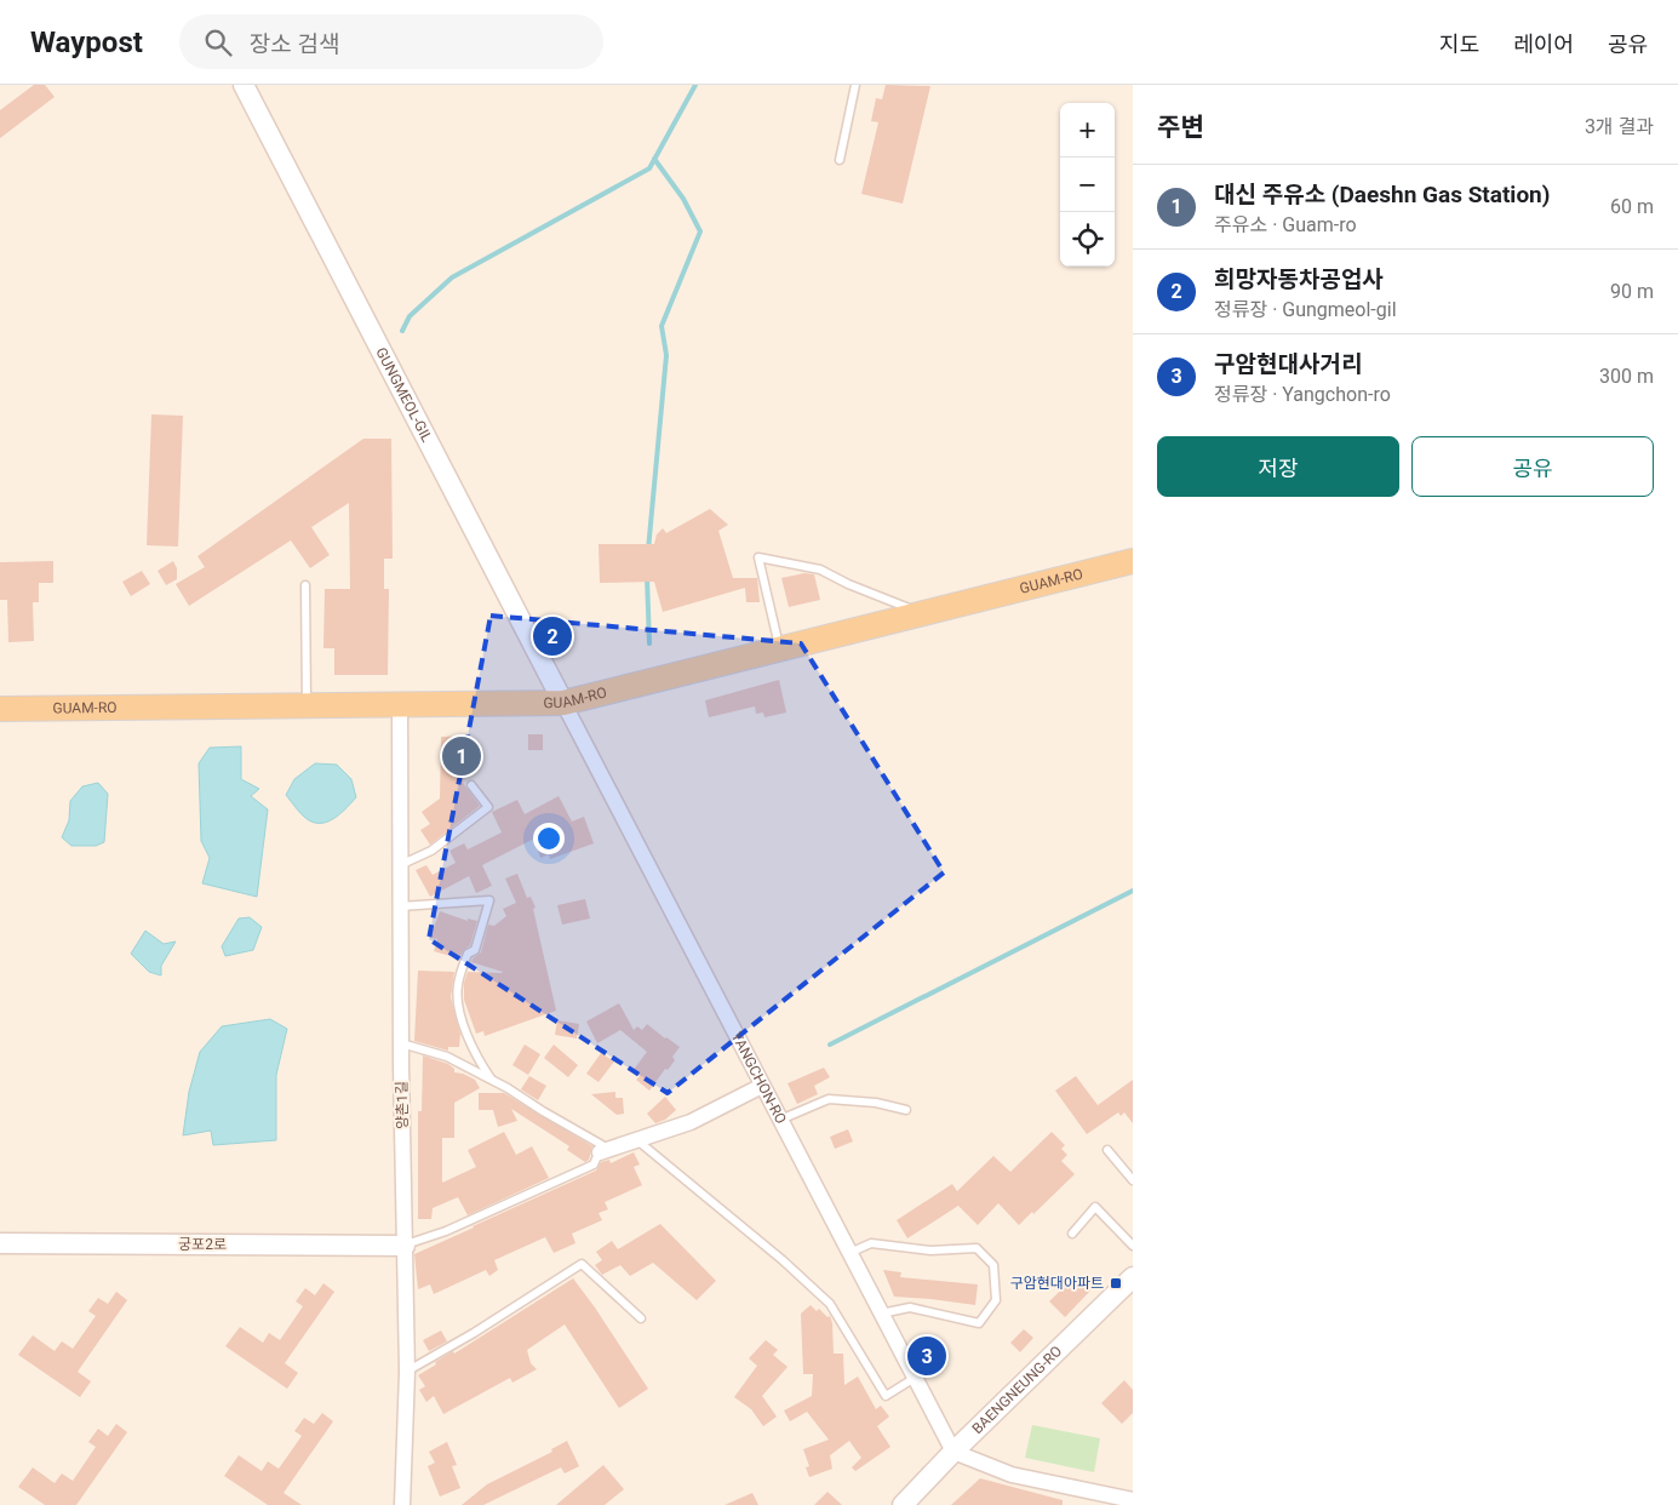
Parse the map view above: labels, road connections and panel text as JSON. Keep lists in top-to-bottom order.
{
  "streets": {
    "main road": ["GUAM-RO"],
    "street": [
      "GUNGMEOL-GIL",
      "YANGCHON-RO",
      "양촌1길",
      "궁포2로",
      "BAENGNEUNG-RO"
    ]
  },
  "crossings": [
    ["GUNGMEOL-GIL", "GUAM-RO"],
    ["GUNGMEOL-GIL", "YANGCHON-RO"],
    ["GUAM-RO", "YANGCHON-RO"],
    ["GUAM-RO", "양촌1길"],
    ["YANGCHON-RO", "BAENGNEUNG-RO"],
    ["양촌1길", "궁포2로"]
  ],
  "places": {
    "transit": ["구암현대아파트"]
  },
  "page": {
    "header": "Waypost",
    "search": "장소 검색",
    "nav": ["지도", "레이어", "공유"],
    "heading": ["주변", "3개 결과"],
    "map_buttons": ["+", "−"],
    "list": [
      {
        "mark": "1",
        "name": "대신 주유소 (Daeshn Gas Station)",
        "note": "주유소 · Guam-ro",
        "value": "60 m"
      },
      {
        "mark": "2",
        "name": "희망자동차공업사",
        "note": "정류장 · Gungmeol-gil",
        "value": "90 m"
      },
      {
        "mark": "3",
        "name": "구암현대사거리",
        "note": "정류장 · Yangchon-ro",
        "value": "300 m"
      }
    ],
    "buttons": ["저장", "공유"],
    "pins": ["2", "1", "3"]
  }
}
